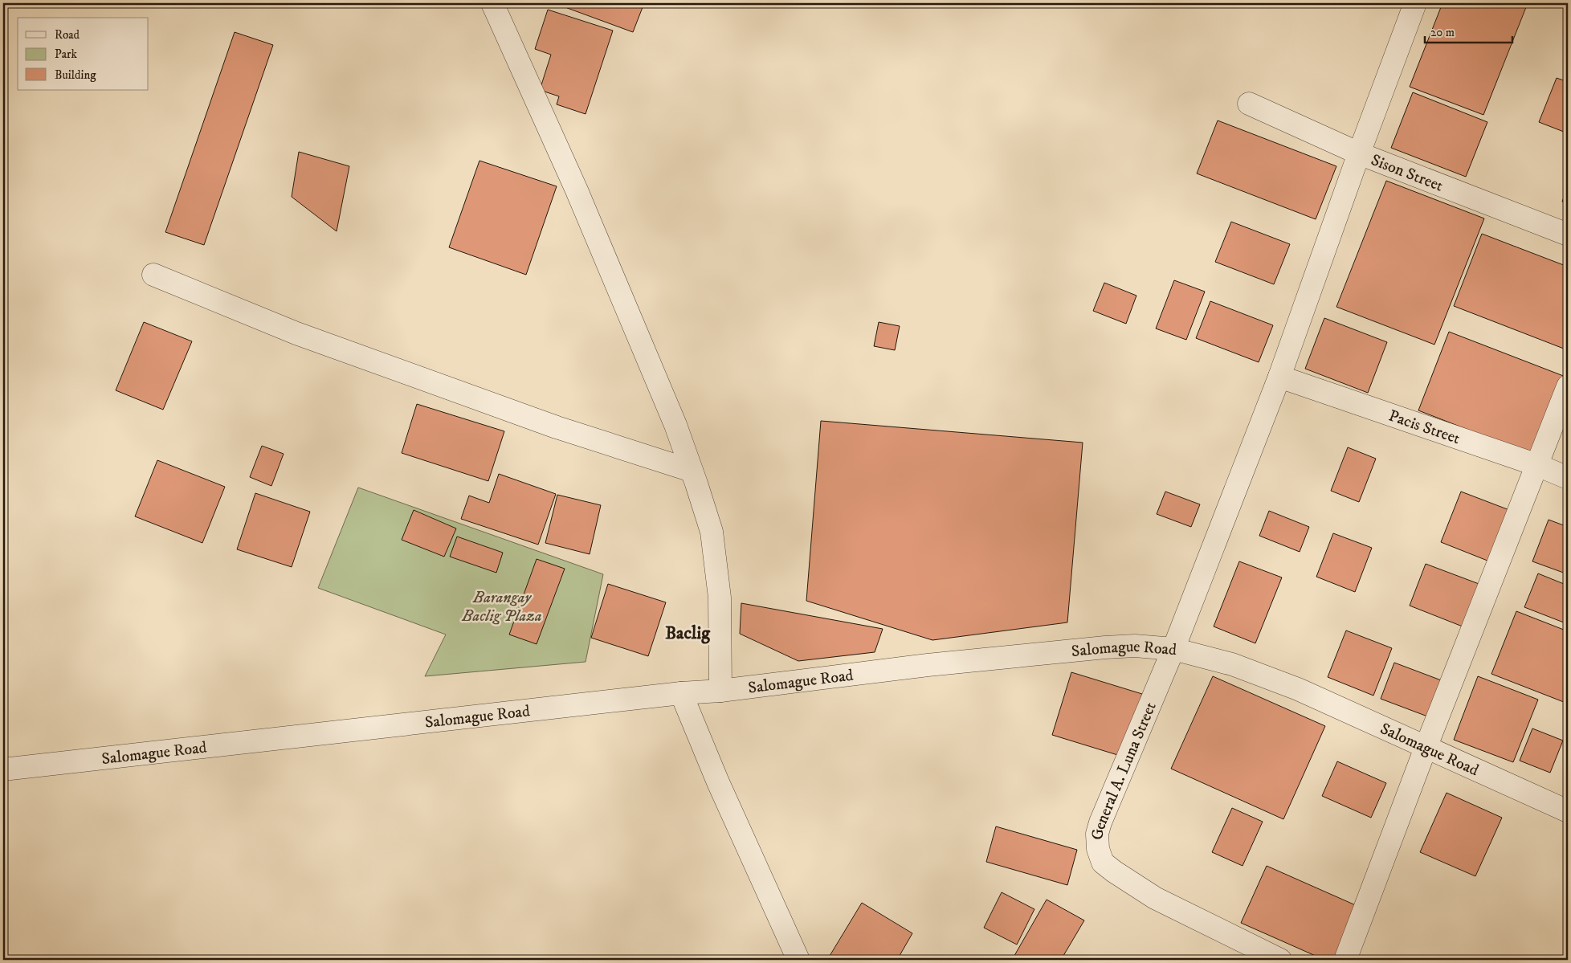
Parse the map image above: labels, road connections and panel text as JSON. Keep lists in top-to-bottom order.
{
  "streets": {
    "street": [
      "Sison Street",
      "Pacis Street",
      "Salomague Road",
      "General A. Luna Street"
    ]
  },
  "crossings": [
    ["Sison Street", "General A. Luna Street"],
    ["Pacis Street", "General A. Luna Street"],
    ["Salomague Road", "General A. Luna Street"]
  ],
  "districts": ["Baclig"],
  "parks": ["Barangay Baclig Plaza"],
  "legend": ["Road", "Park", "Building"],
  "scale_bar": "20 m"
}
